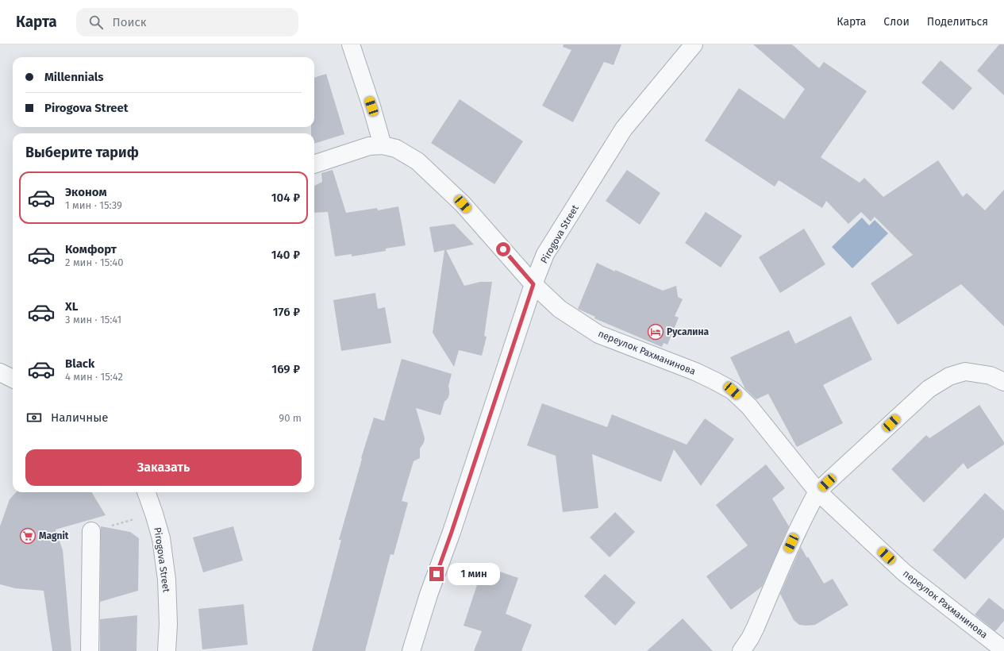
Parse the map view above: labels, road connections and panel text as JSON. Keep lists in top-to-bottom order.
{
  "streets": {
    "street": ["Pirogova Street", "переулок Рахманинова"]
  },
  "crossings": [
    ["Pirogova Street", "переулок Рахманинова"]
  ],
  "places": {
    "hotel": ["Русалина"],
    "supermarket": ["Magnit"]
  },
  "page": {
    "header": "Карта",
    "search": "Поиск",
    "nav": ["Карта", "Слои", "Поделиться"],
    "banner": ["Millennials", "Pirogova Street"],
    "heading": "Выберите тариф",
    "list": [
      {
        "name": "Эконом",
        "note": "1 мин · 15:39",
        "value": "104 ₽"
      },
      {
        "name": "Комфорт",
        "note": "2 мин · 15:40",
        "value": "140 ₽"
      },
      {
        "name": "XL",
        "note": "3 мин · 15:41",
        "value": "176 ₽"
      },
      {
        "name": "Black",
        "note": "4 мин · 15:42",
        "value": "169 ₽"
      }
    ],
    "pay": ["Наличные", "90 m"],
    "buttons": "Заказать",
    "bubble": "1 мин"
  }
}
